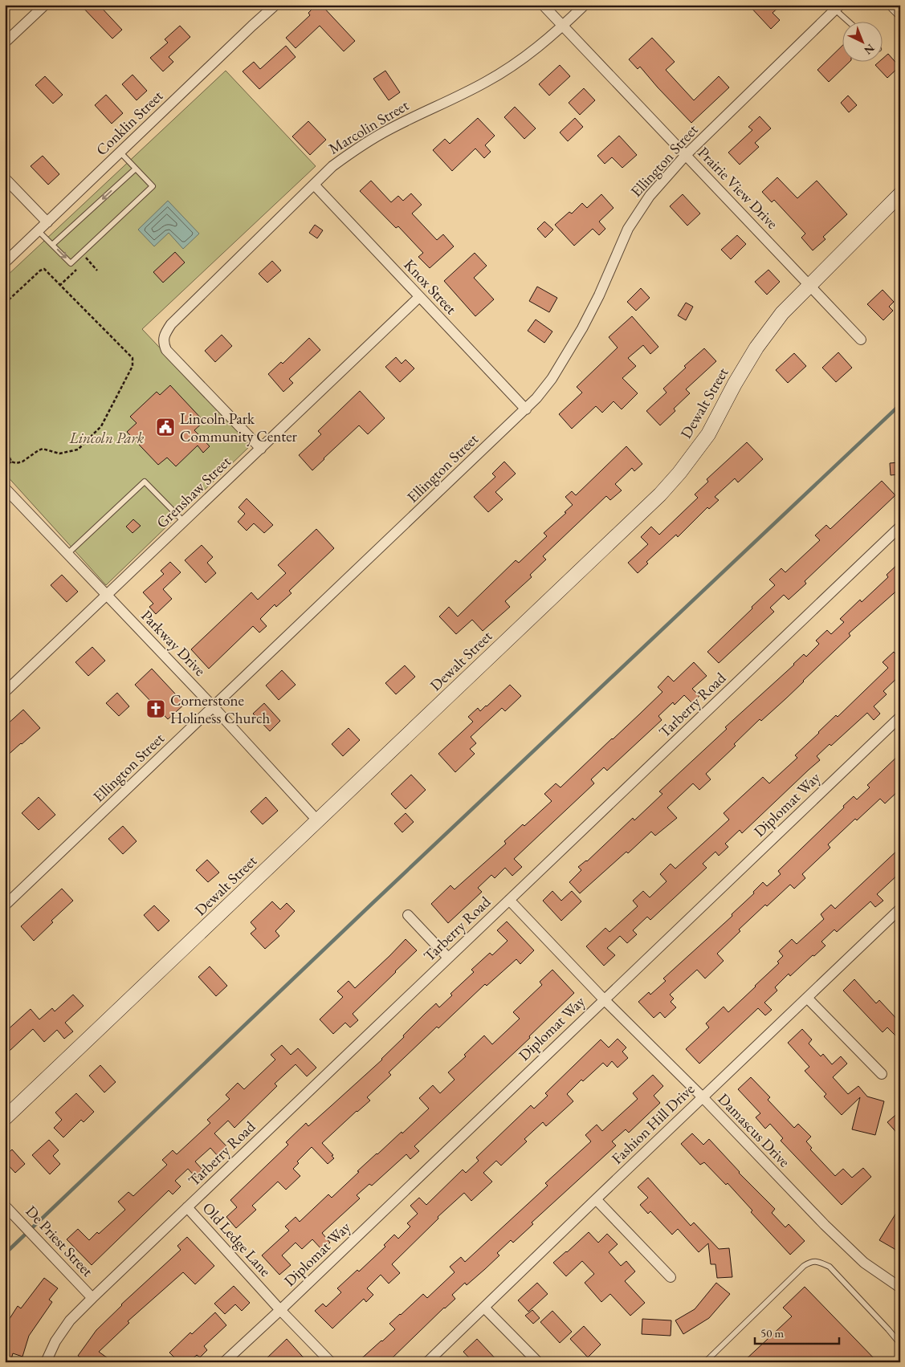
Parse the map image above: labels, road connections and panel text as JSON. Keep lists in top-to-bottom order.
{
  "streets": {
    "street": [
      "Conklin Street",
      "Marcolin Street",
      "Ellington Street",
      "Prairie View Drive",
      "Knox Street",
      "Dewalt Street",
      "Grenshaw Street",
      "Parkway Drive",
      "Tarberry Road",
      "Diplomat Way",
      "Fashion Hill Drive",
      "Damascus Drive",
      "Old Ledge Lane",
      "De Priest Street"
    ]
  },
  "crossings": [
    ["Marcolin Street", "Prairie View Drive"],
    ["Marcolin Street", "Knox Street"],
    ["Marcolin Street", "Grenshaw Street"],
    ["Ellington Street", "Prairie View Drive"],
    ["Ellington Street", "Knox Street"],
    ["Ellington Street", "Parkway Drive"],
    ["Prairie View Drive", "Dewalt Street"],
    ["Knox Street", "Grenshaw Street"],
    ["Dewalt Street", "Parkway Drive"],
    ["Grenshaw Street", "Parkway Drive"],
    ["Tarberry Road", "Damascus Drive"],
    ["Tarberry Road", "Old Ledge Lane"],
    ["Tarberry Road", "De Priest Street"],
    ["Diplomat Way", "Damascus Drive"],
    ["Diplomat Way", "Old Ledge Lane"],
    ["Fashion Hill Drive", "Damascus Drive"]
  ],
  "parks": ["Lincoln Park"],
  "places": {
    "public building": ["Lincoln Park Community Center"],
    "church": ["Cornerstone Holiness Church"]
  },
  "scale_bar": "50 m",
  "north": "bottom right"
}
